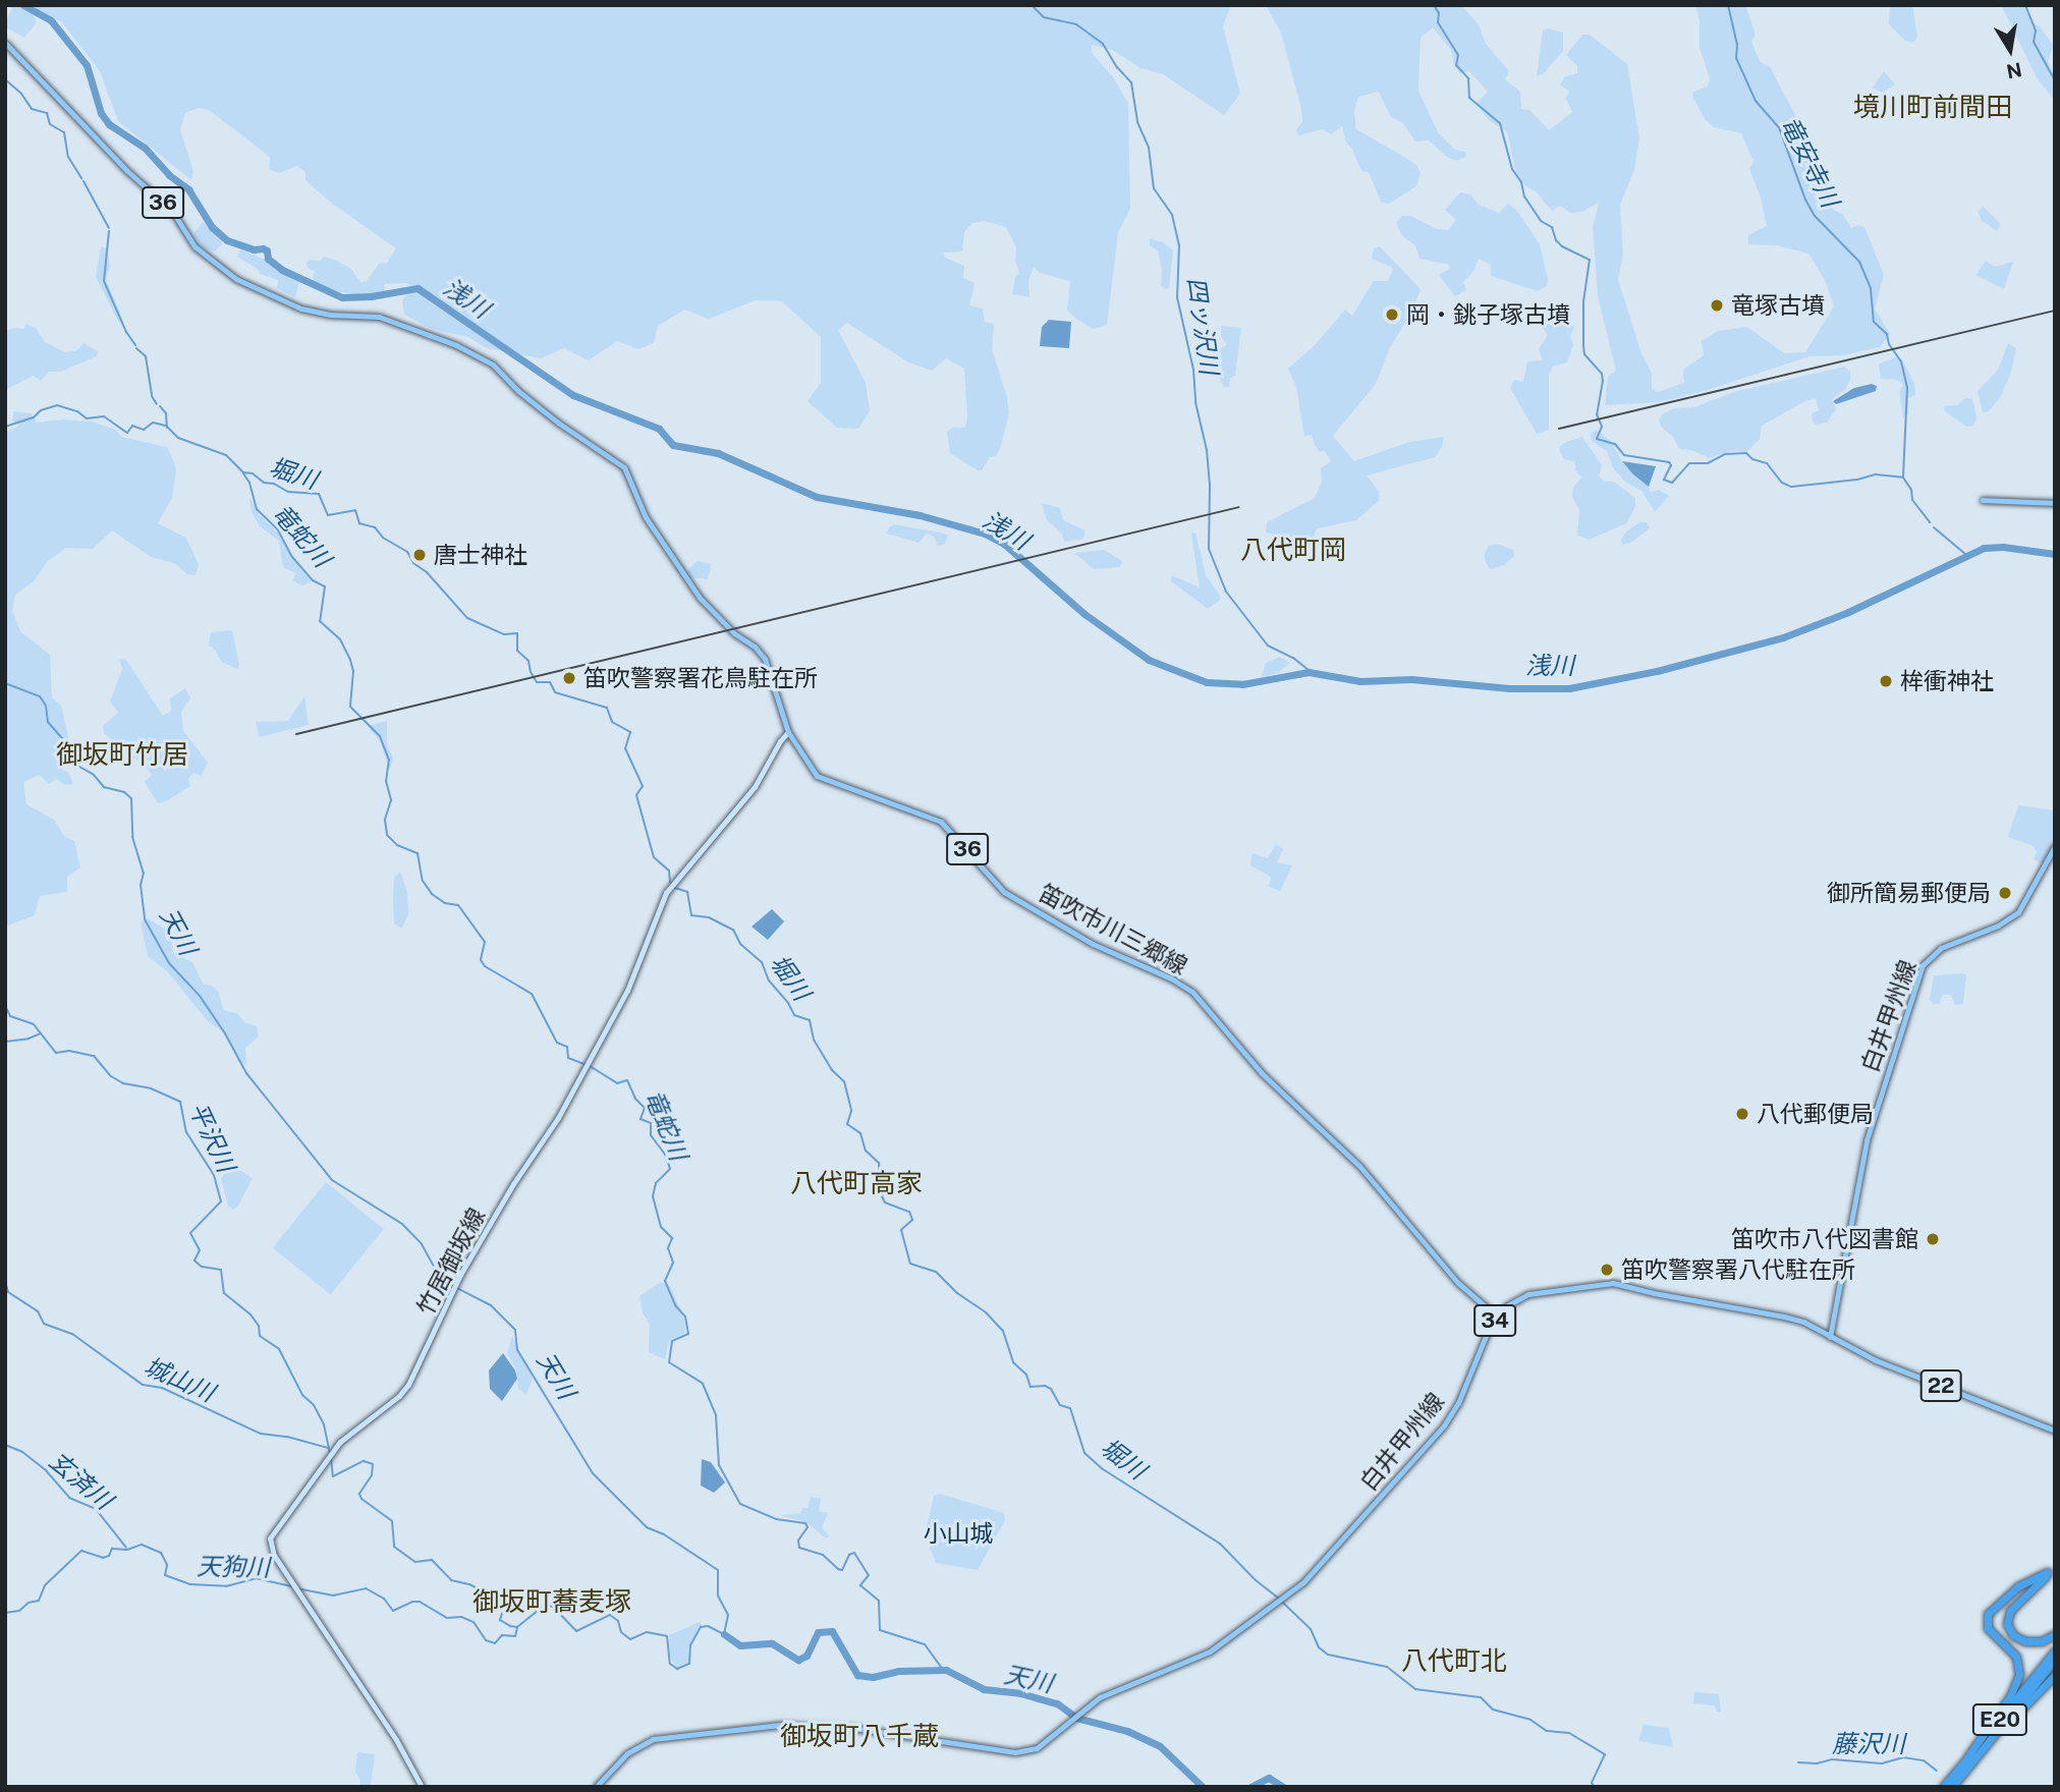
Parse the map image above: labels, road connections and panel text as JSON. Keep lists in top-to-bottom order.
{
  "streets": {
    "highway": ["E20"],
    "main road": [
      "36",
      "笛吹市川三郷線",
      "白井甲州線",
      "竹居御坂線",
      "34",
      "22"
    ]
  },
  "crossings": [
    ["笛吹市川三郷線", "白井甲州線"],
    ["笛吹市川三郷線", "竹居御坂線"],
    ["白井甲州線", "22"]
  ],
  "districts": [
    "境川町前間田",
    "八代町岡",
    "御坂町竹居",
    "八代町高家",
    "御坂町蕎麦塚",
    "八代町北",
    "御坂町八千蔵"
  ],
  "water": [
    "竜安寺川",
    "浅川",
    "四ッ沢川",
    "堀川",
    "竜蛇川",
    "天川",
    "平沢川",
    "城山川",
    "玄済川",
    "天狗川",
    "藤沢川"
  ],
  "parks": ["小山城"],
  "places": [
    "竜塚古墳",
    "岡・銚子塚古墳",
    "唐士神社",
    "笛吹警察署花鳥駐在所",
    "桙衝神社",
    "御所簡易郵便局",
    "八代郵便局",
    "笛吹市八代図書館",
    "笛吹警察署八代駐在所"
  ],
  "north": "bottom"
}
